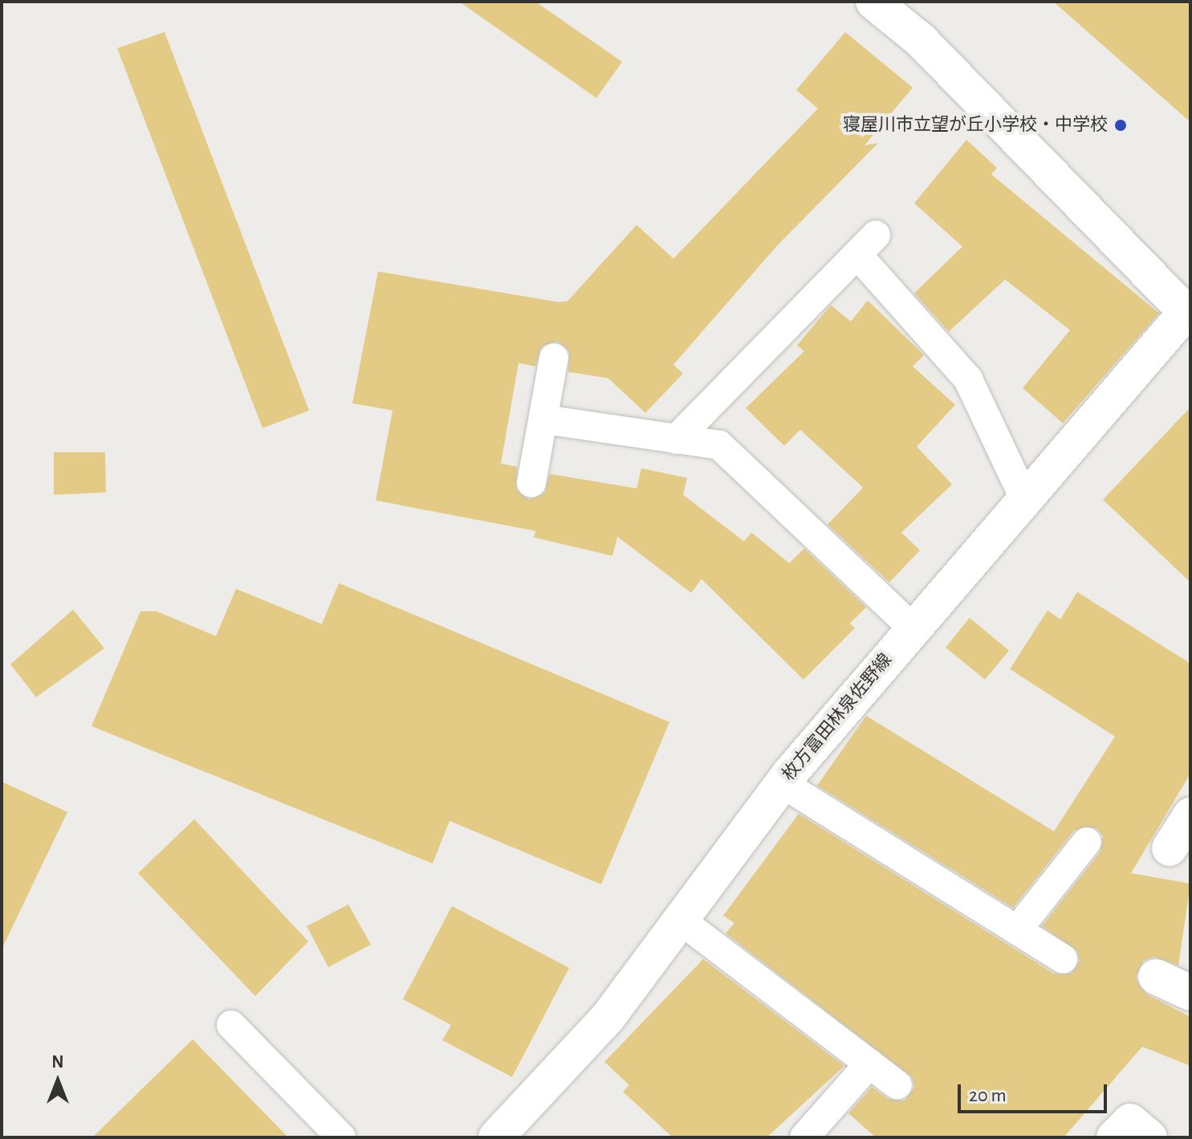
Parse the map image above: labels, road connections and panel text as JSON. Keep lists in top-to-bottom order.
{
  "streets": {
    "main road": ["枚方富田林泉佐野線"]
  },
  "places": ["寝屋川市立望が丘小学校・中学校"],
  "scale_bar": "20 m",
  "north": "top"
}
